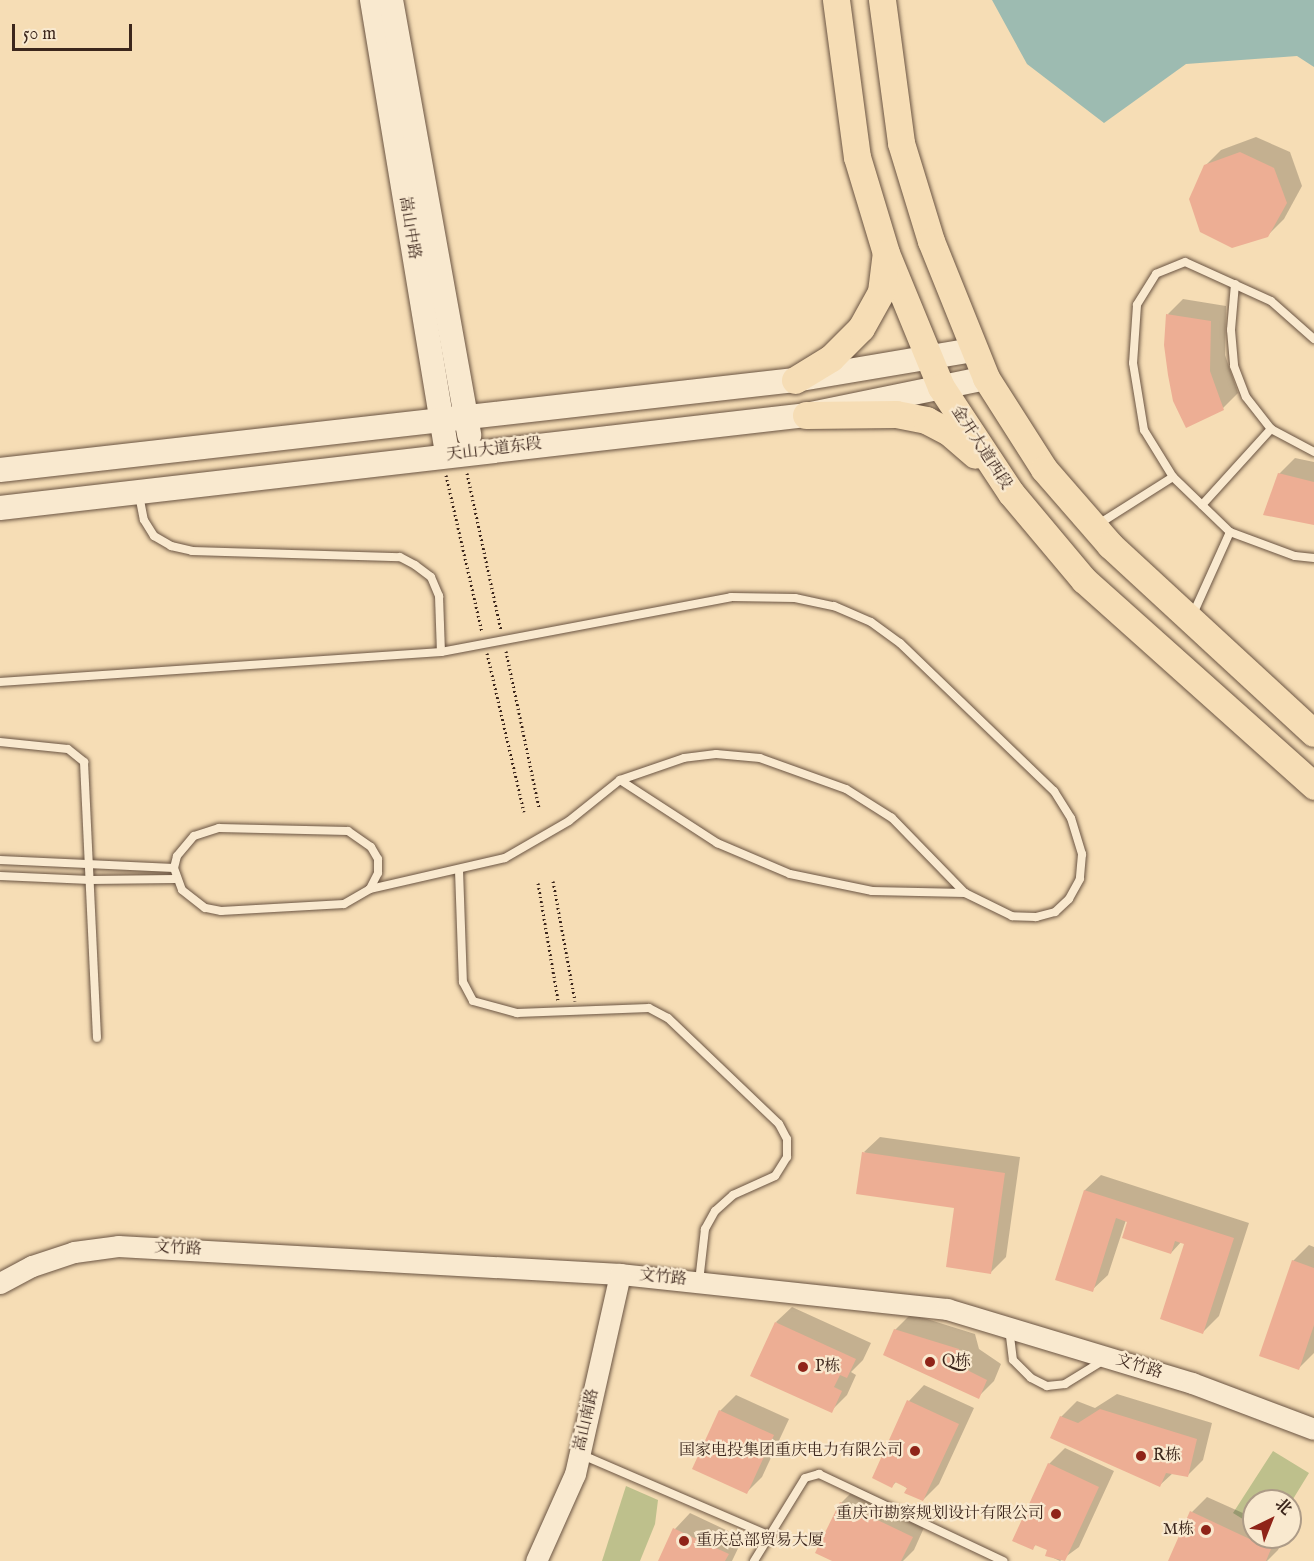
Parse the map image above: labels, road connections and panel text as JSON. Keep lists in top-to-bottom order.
{
  "streets": {
    "main road": ["嵩山中路", "金开大道西段", "天山大道东段"],
    "street": ["文竹路", "嵩山南路"]
  },
  "crossings": [
    ["嵩山中路", "天山大道东段"],
    ["金开大道西段", "天山大道东段"],
    ["文竹路", "嵩山南路"]
  ],
  "places": [
    "Q栋",
    "P栋",
    "国家电投集团重庆电力有限公司",
    "R栋",
    "重庆市勘察规划设计有限公司",
    "M栋",
    "重庆总部贸易大厦"
  ],
  "scale_bar": "50 m",
  "north": "top right"
}
